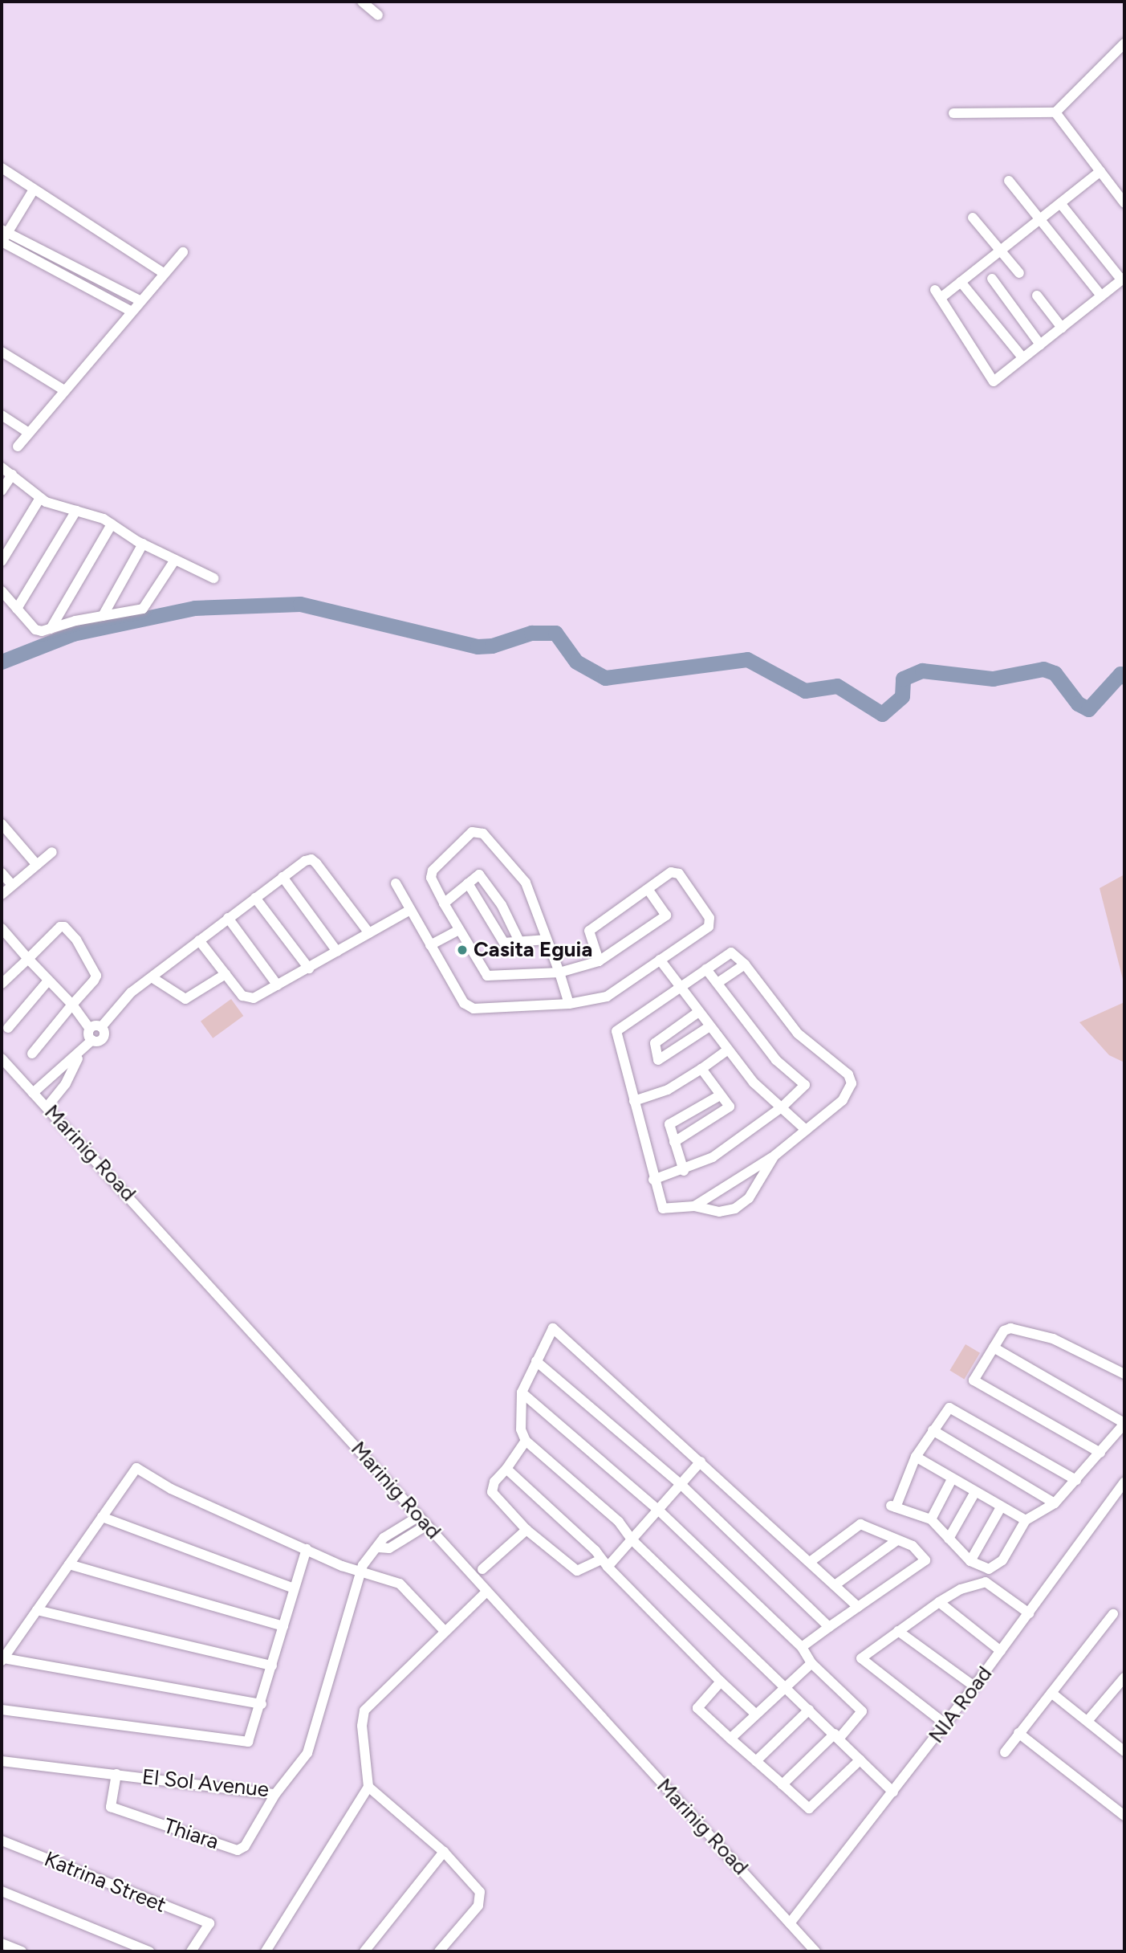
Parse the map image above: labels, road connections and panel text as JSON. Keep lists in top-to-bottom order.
{
  "streets": {
    "street": [
      "Marinig Road",
      "NIA Road",
      "El Sol Avenue",
      "Thiara"
    ]
  },
  "crossings": [
    ["Marinig Road", "NIA Road"],
    ["Marinig Road", "El Sol Avenue"],
    ["El Sol Avenue", "Thiara"]
  ],
  "places": ["Casita Eguia"]
}
